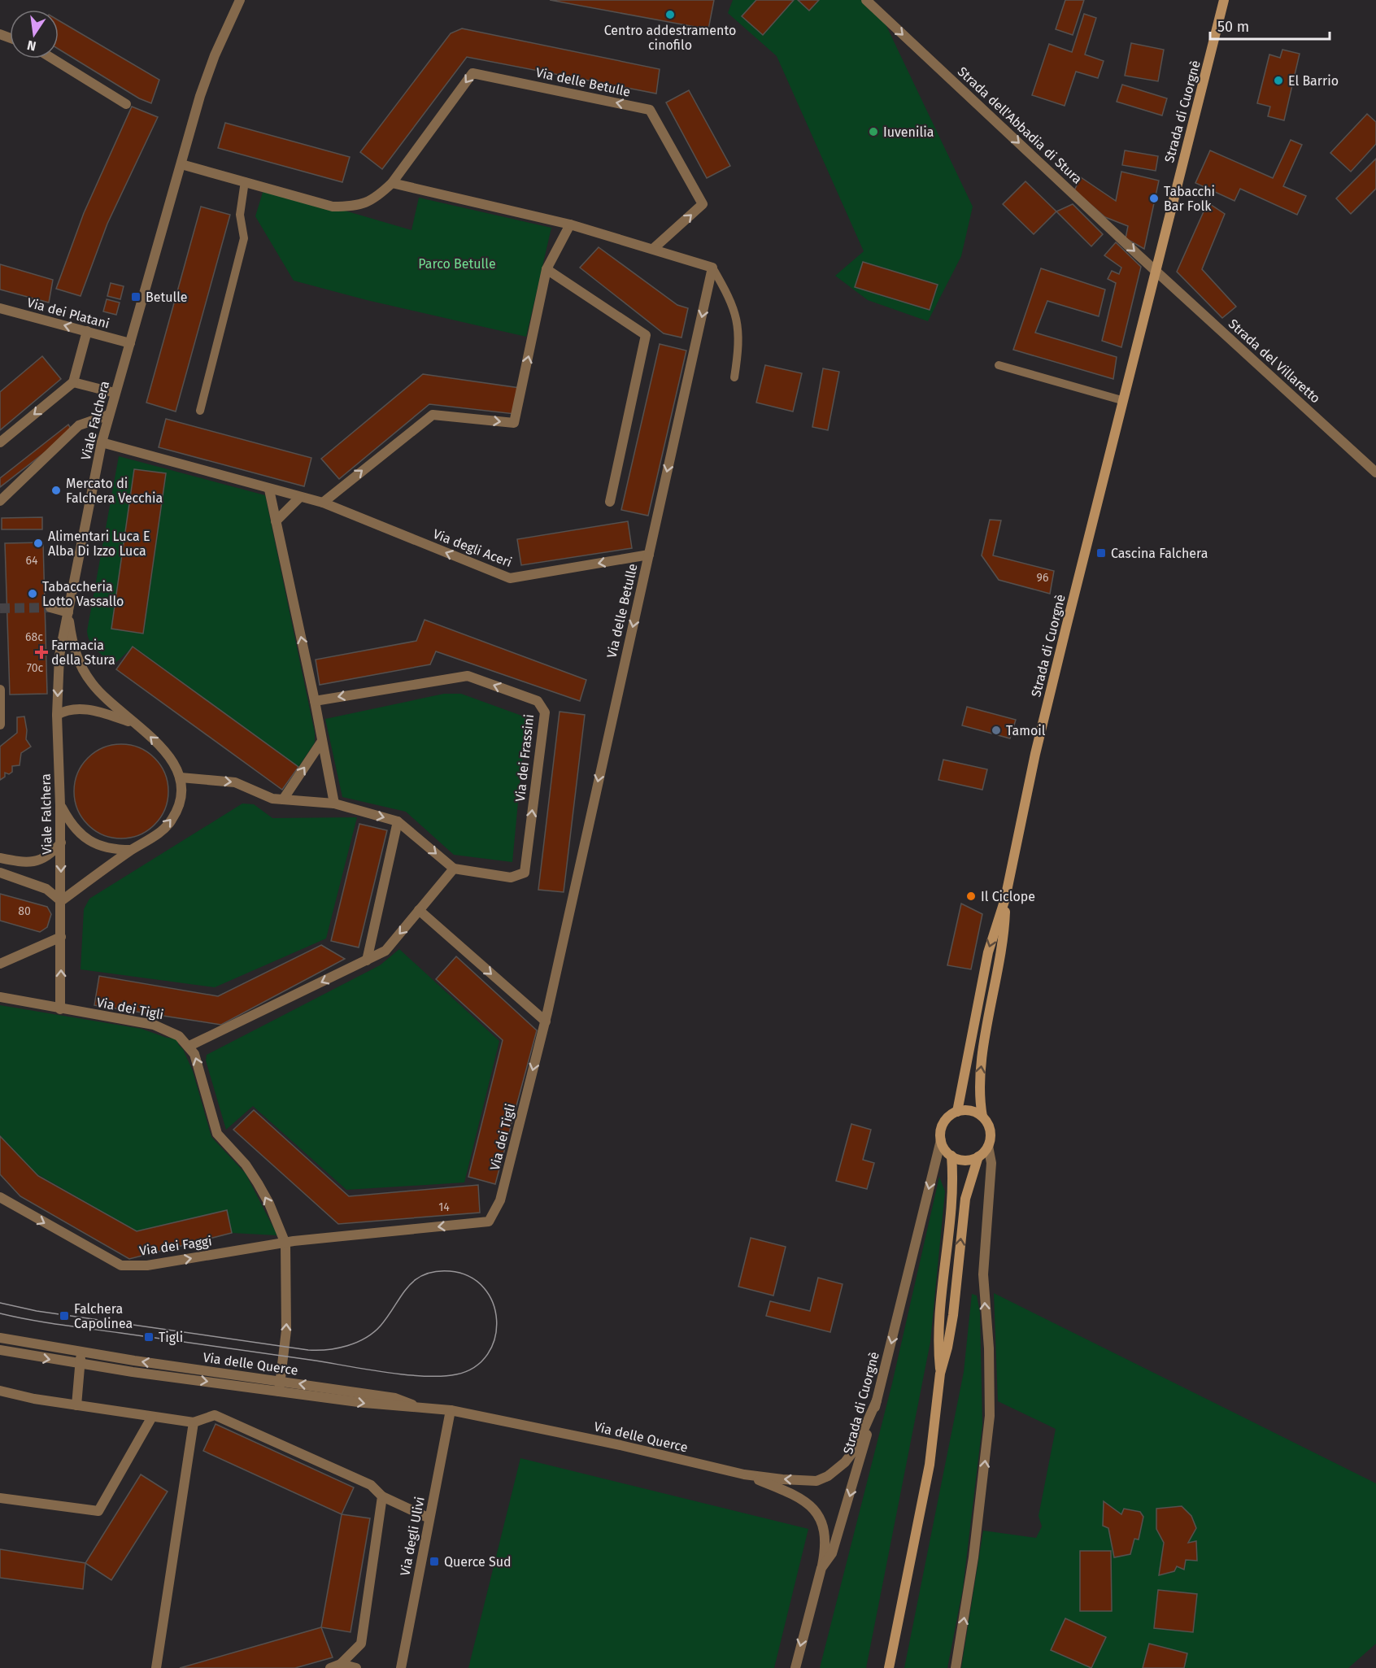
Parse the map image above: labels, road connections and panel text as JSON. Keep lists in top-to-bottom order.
{
  "streets": {
    "main road": ["Strada di Cuorgnè"],
    "street": [
      "Via delle Betulle",
      "Strada dell'Abbadia di Stura",
      "Via dei Platani",
      "Strada del Villaretto",
      "Viale Falchera",
      "Via degli Aceri",
      "Via dei Frassini",
      "Via dei Tigli",
      "Via dei Faggi",
      "Via delle Querce",
      "Via degli Ulivi"
    ]
  },
  "crossings": [
    ["Via delle Betulle", "Viale Falchera"],
    ["Via delle Betulle", "Via degli Aceri"],
    ["Via delle Betulle", "Via dei Tigli"],
    ["Strada di Cuorgnè", "Strada dell'Abbadia di Stura"],
    ["Strada di Cuorgnè", "Strada del Villaretto"],
    ["Strada di Cuorgnè", "Via delle Querce"],
    ["Strada dell'Abbadia di Stura", "Strada del Villaretto"],
    ["Via dei Platani", "Viale Falchera"],
    ["Viale Falchera", "Via degli Aceri"],
    ["Viale Falchera", "Via dei Tigli"],
    ["Via dei Tigli", "Via dei Faggi"],
    ["Via delle Querce", "Via degli Ulivi"]
  ],
  "one_way": [
    "Strada dell'Abbadia di Stura",
    "Via dei Platani",
    "Via degli Aceri",
    "Via dei Tigli",
    "Via dei Faggi"
  ],
  "parks": ["Parco Betulle"],
  "places": {
    "other": [
      "Centro addestramento cinofilo",
      "El Barrio",
      "Iuvenilia",
      "Tabacchi Bar Folk",
      "Mercato di Falchera Vecchia",
      "Alimentari Luca E Alba Di Izzo Luca",
      "Tabaccheria Lotto Vassallo",
      "Tamoil",
      "Il Ciclope"
    ],
    "transit": [
      "Betulle",
      "Cascina Falchera",
      "Falchera Capolinea",
      "Tigli",
      "Querce Sud"
    ],
    "health": ["Farmacia della Stura"]
  },
  "house_numbers": [
    "64",
    "96",
    "68c",
    "70c",
    "80",
    "14"
  ],
  "scale_bar": "50 m",
  "north": "bottom"
}
